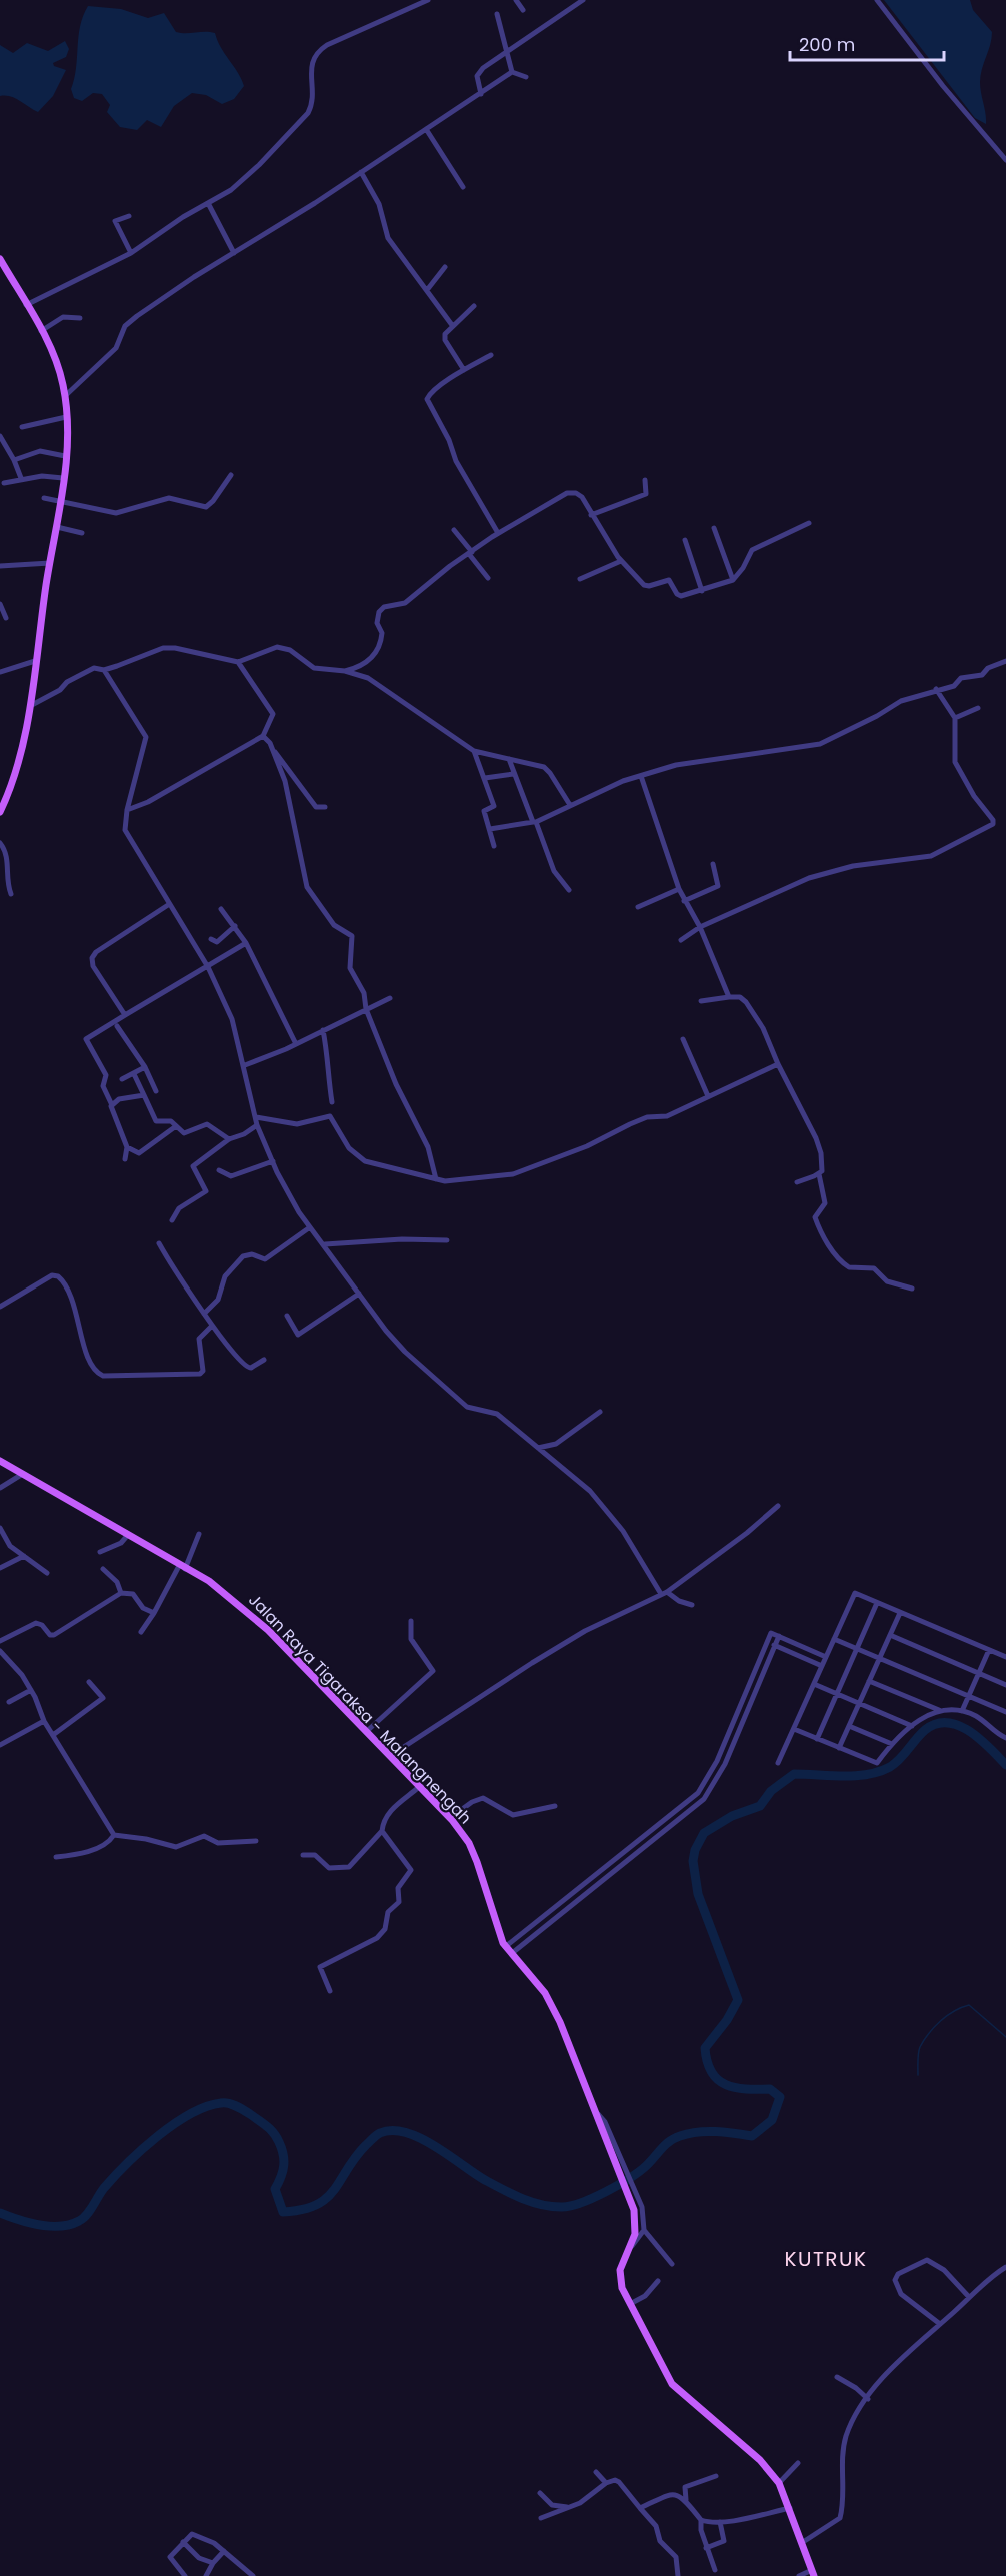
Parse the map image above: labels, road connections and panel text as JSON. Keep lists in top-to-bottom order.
{
  "streets": {
    "main road": ["Jalan Raya Tigaraksa - Malangnengah"]
  },
  "districts": ["KUTRUK"],
  "scale_bar": "200 m"
}
